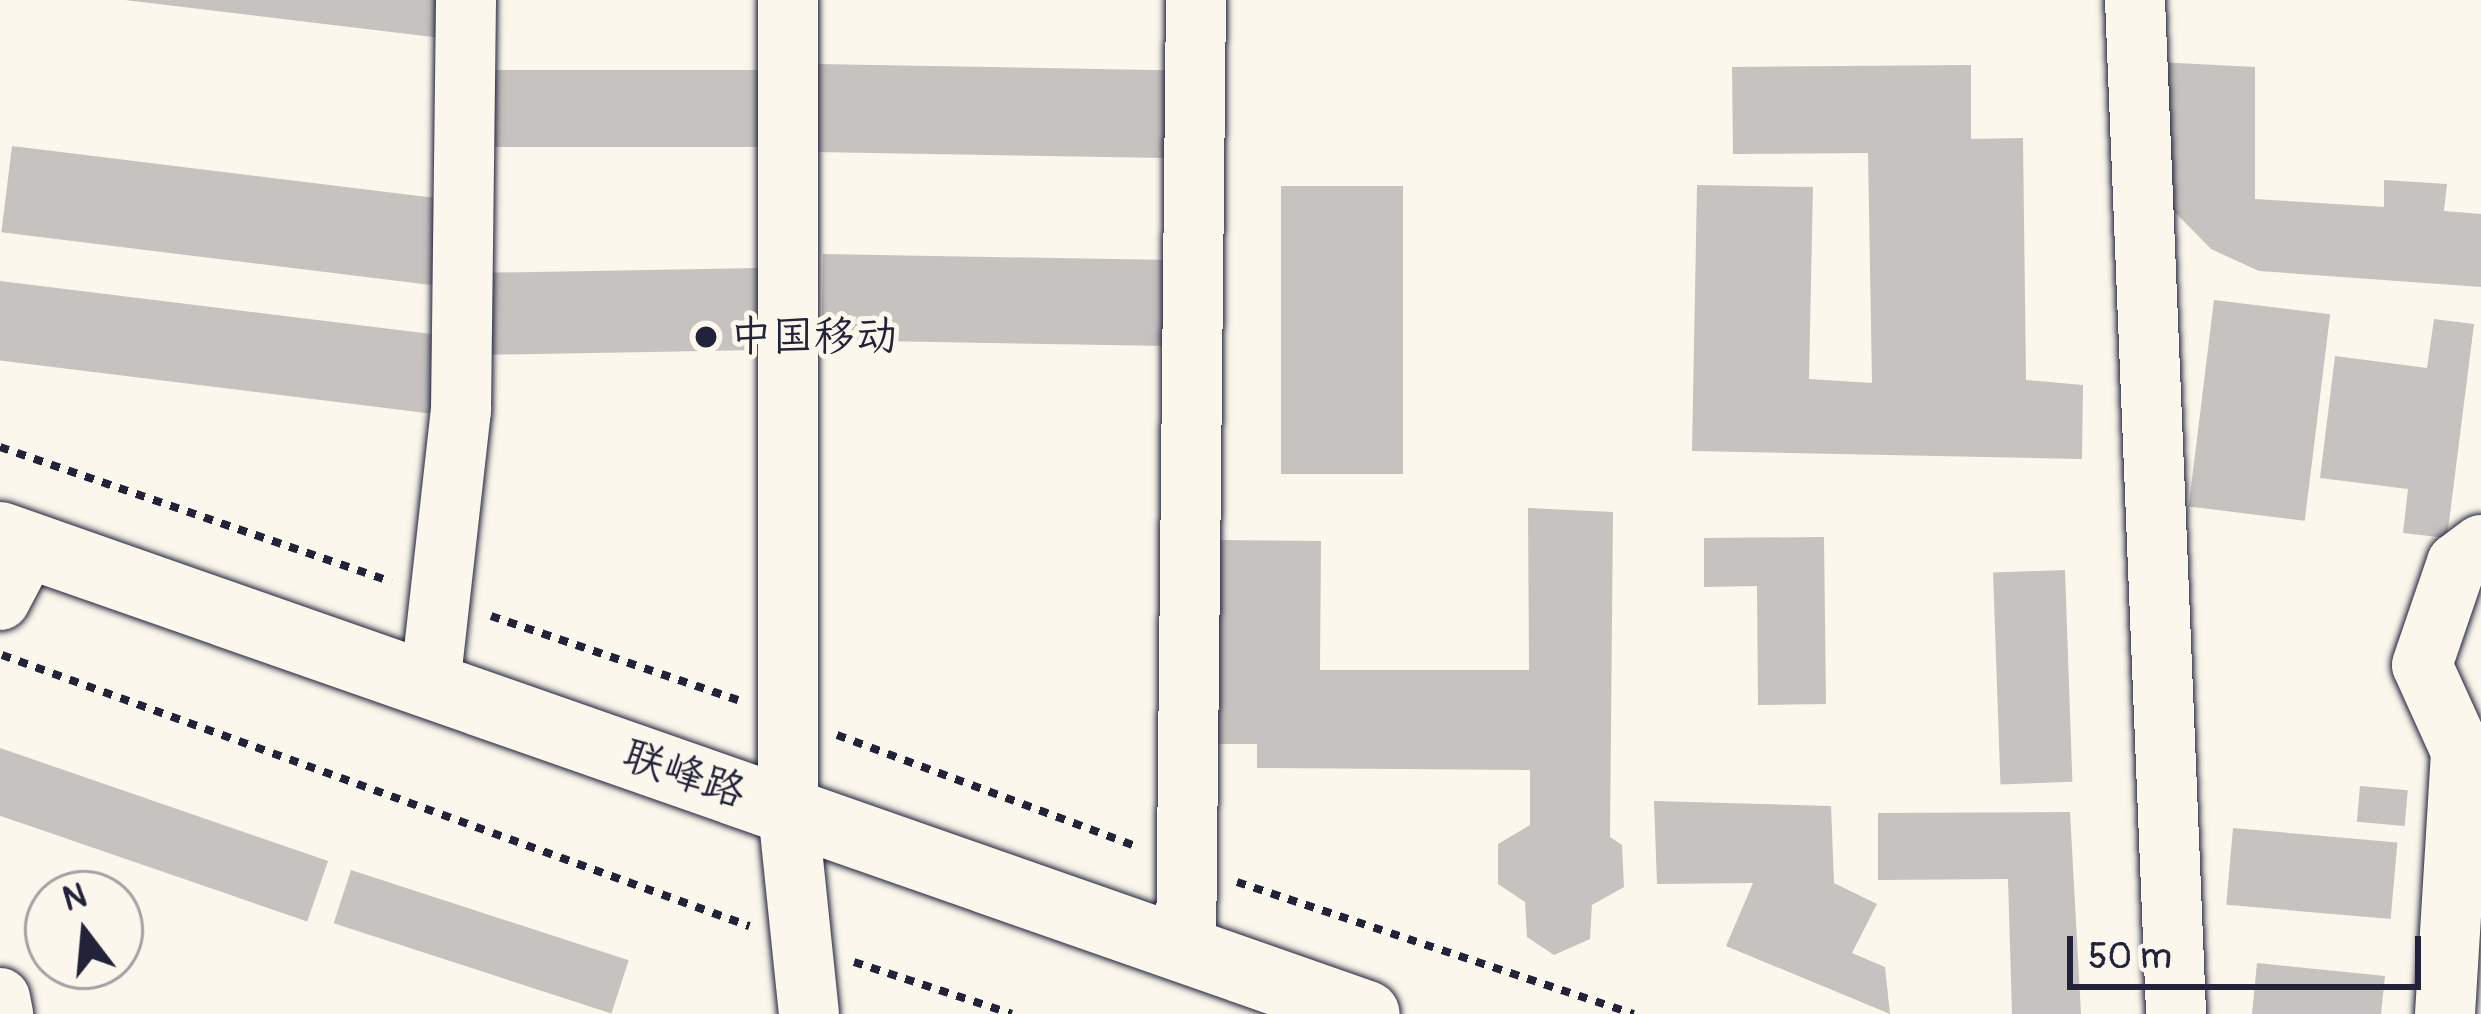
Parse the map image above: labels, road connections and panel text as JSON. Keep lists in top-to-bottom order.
{
  "streets": {
    "main road": ["联峰路"]
  },
  "places": ["中国移动"],
  "scale_bar": "50 m",
  "north": "top"
}
